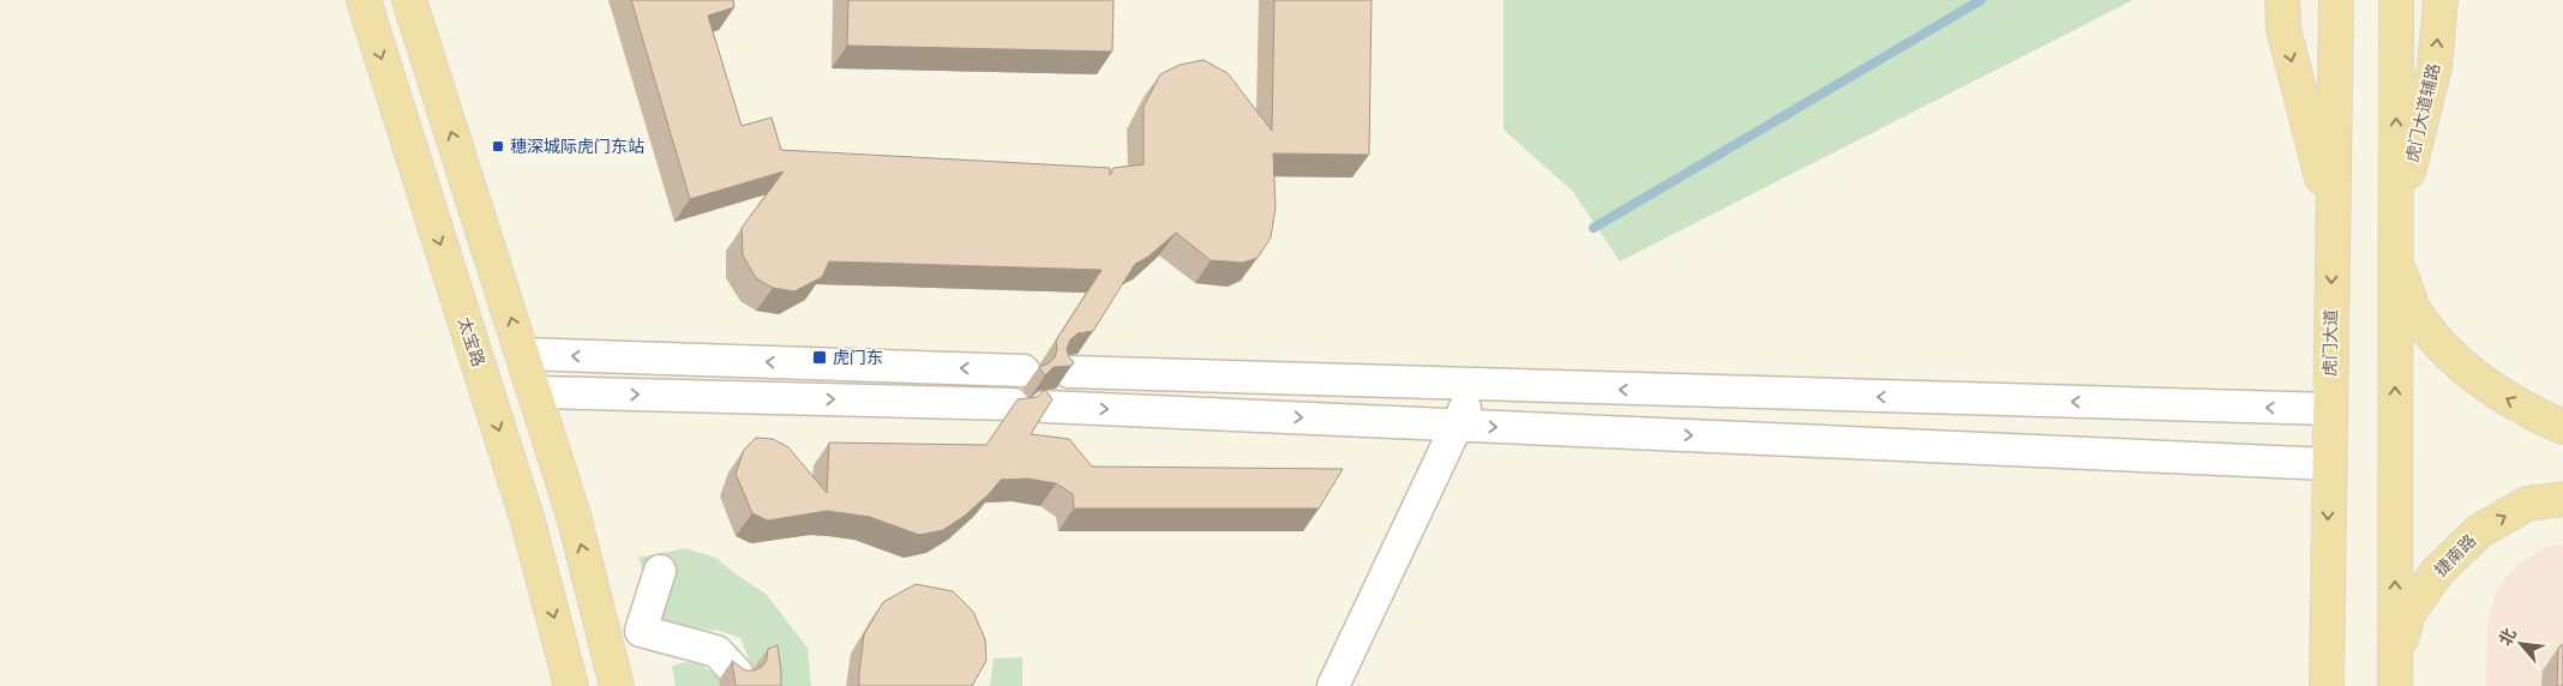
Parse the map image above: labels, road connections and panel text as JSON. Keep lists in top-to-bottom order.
{
  "streets": {
    "main road": [
      "虎门大道辅路",
      "太宝路",
      "虎门大道",
      "捷南路"
    ]
  },
  "one_way": ["捷南路"],
  "places": {
    "transit": ["穗深城际虎门东站", "虎门东"]
  },
  "north": "top left"
}
